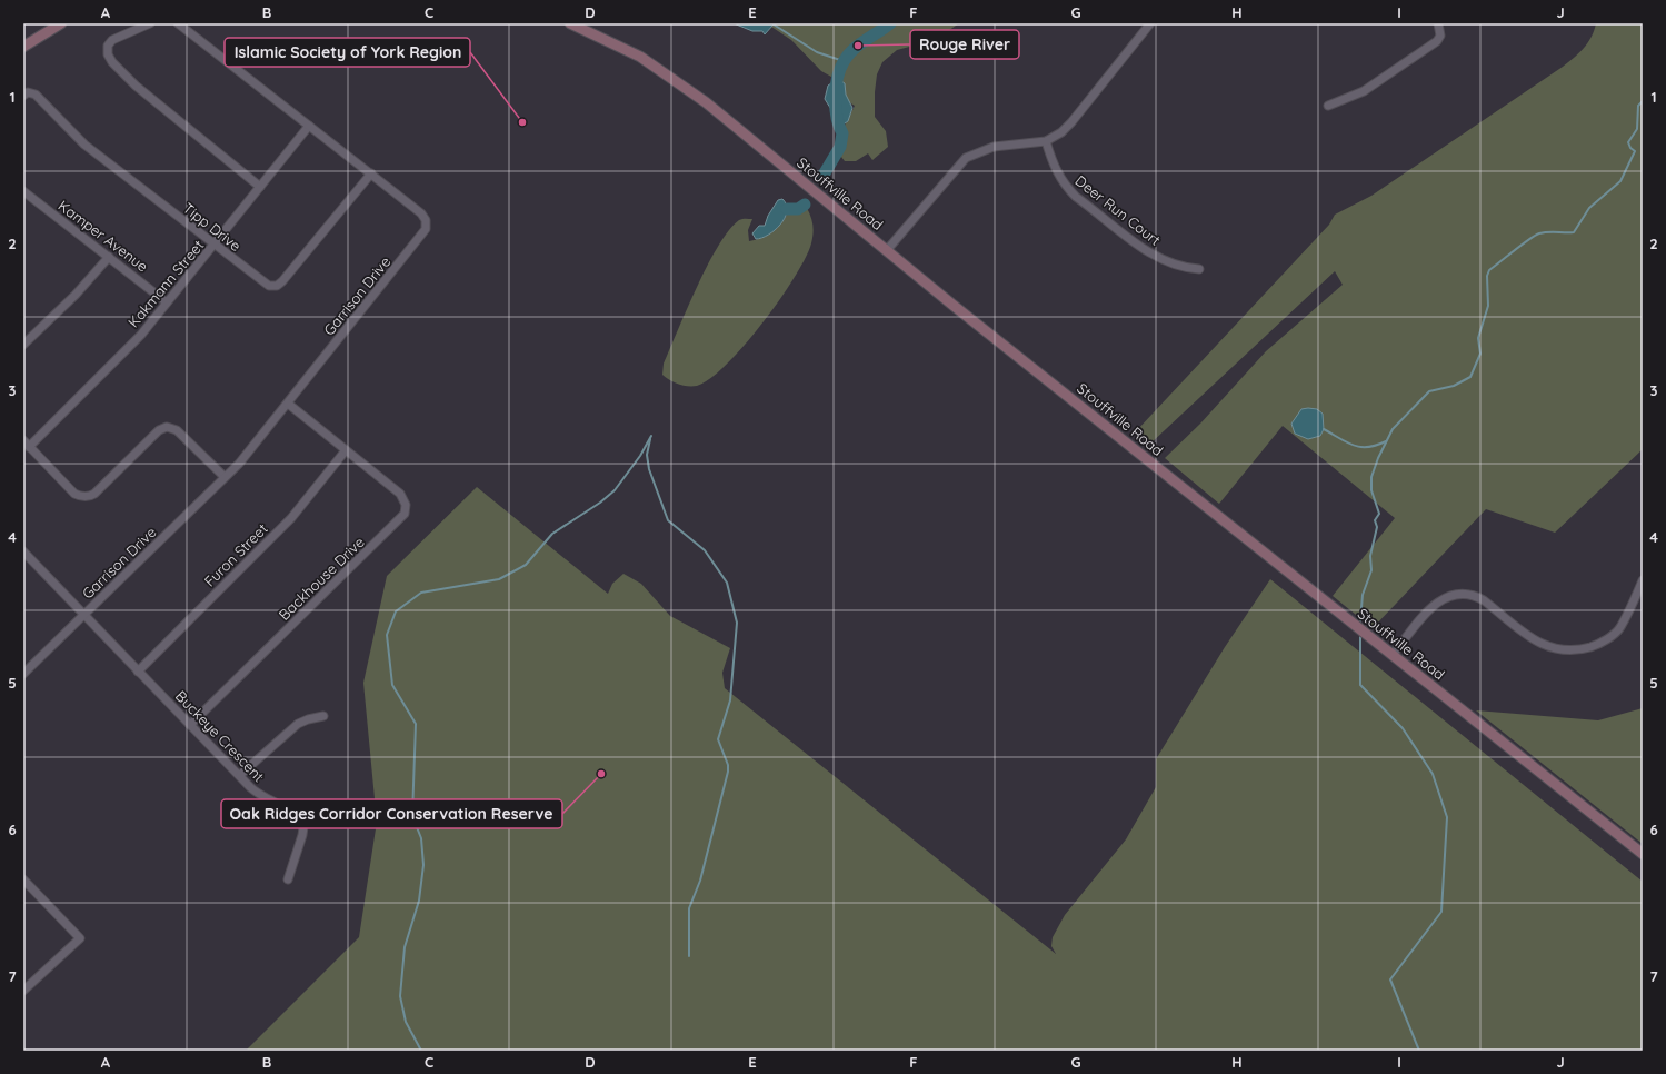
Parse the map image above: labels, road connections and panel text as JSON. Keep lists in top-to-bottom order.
{
  "streets": {
    "main road": ["Stouffville Road"],
    "street": [
      "Deer Run Court",
      "Tipp Drive",
      "Kamper Avenue",
      "Kakmann Street",
      "Garrison Drive",
      "Furon Street",
      "Backhouse Drive",
      "Buckeye Crescent"
    ]
  },
  "crossings": [
    ["Tipp Drive", "Kakmann Street"],
    ["Tipp Drive", "Garrison Drive"],
    ["Kamper Avenue", "Kakmann Street"],
    ["Kakmann Street", "Garrison Drive"],
    ["Garrison Drive", "Buckeye Crescent"],
    ["Furon Street", "Backhouse Drive"],
    ["Furon Street", "Buckeye Crescent"],
    ["Backhouse Drive", "Buckeye Crescent"]
  ],
  "places": ["Rouge River", "Islamic Society of York Region", "Oak Ridges Corridor Conservation Reserve"],
  "grid": {
    "columns": [
      "A",
      "B",
      "C",
      "D",
      "E",
      "F",
      "G",
      "H",
      "I",
      "J"
    ],
    "rows": [
      "1",
      "2",
      "3",
      "4",
      "5",
      "6",
      "7"
    ]
  }
}
